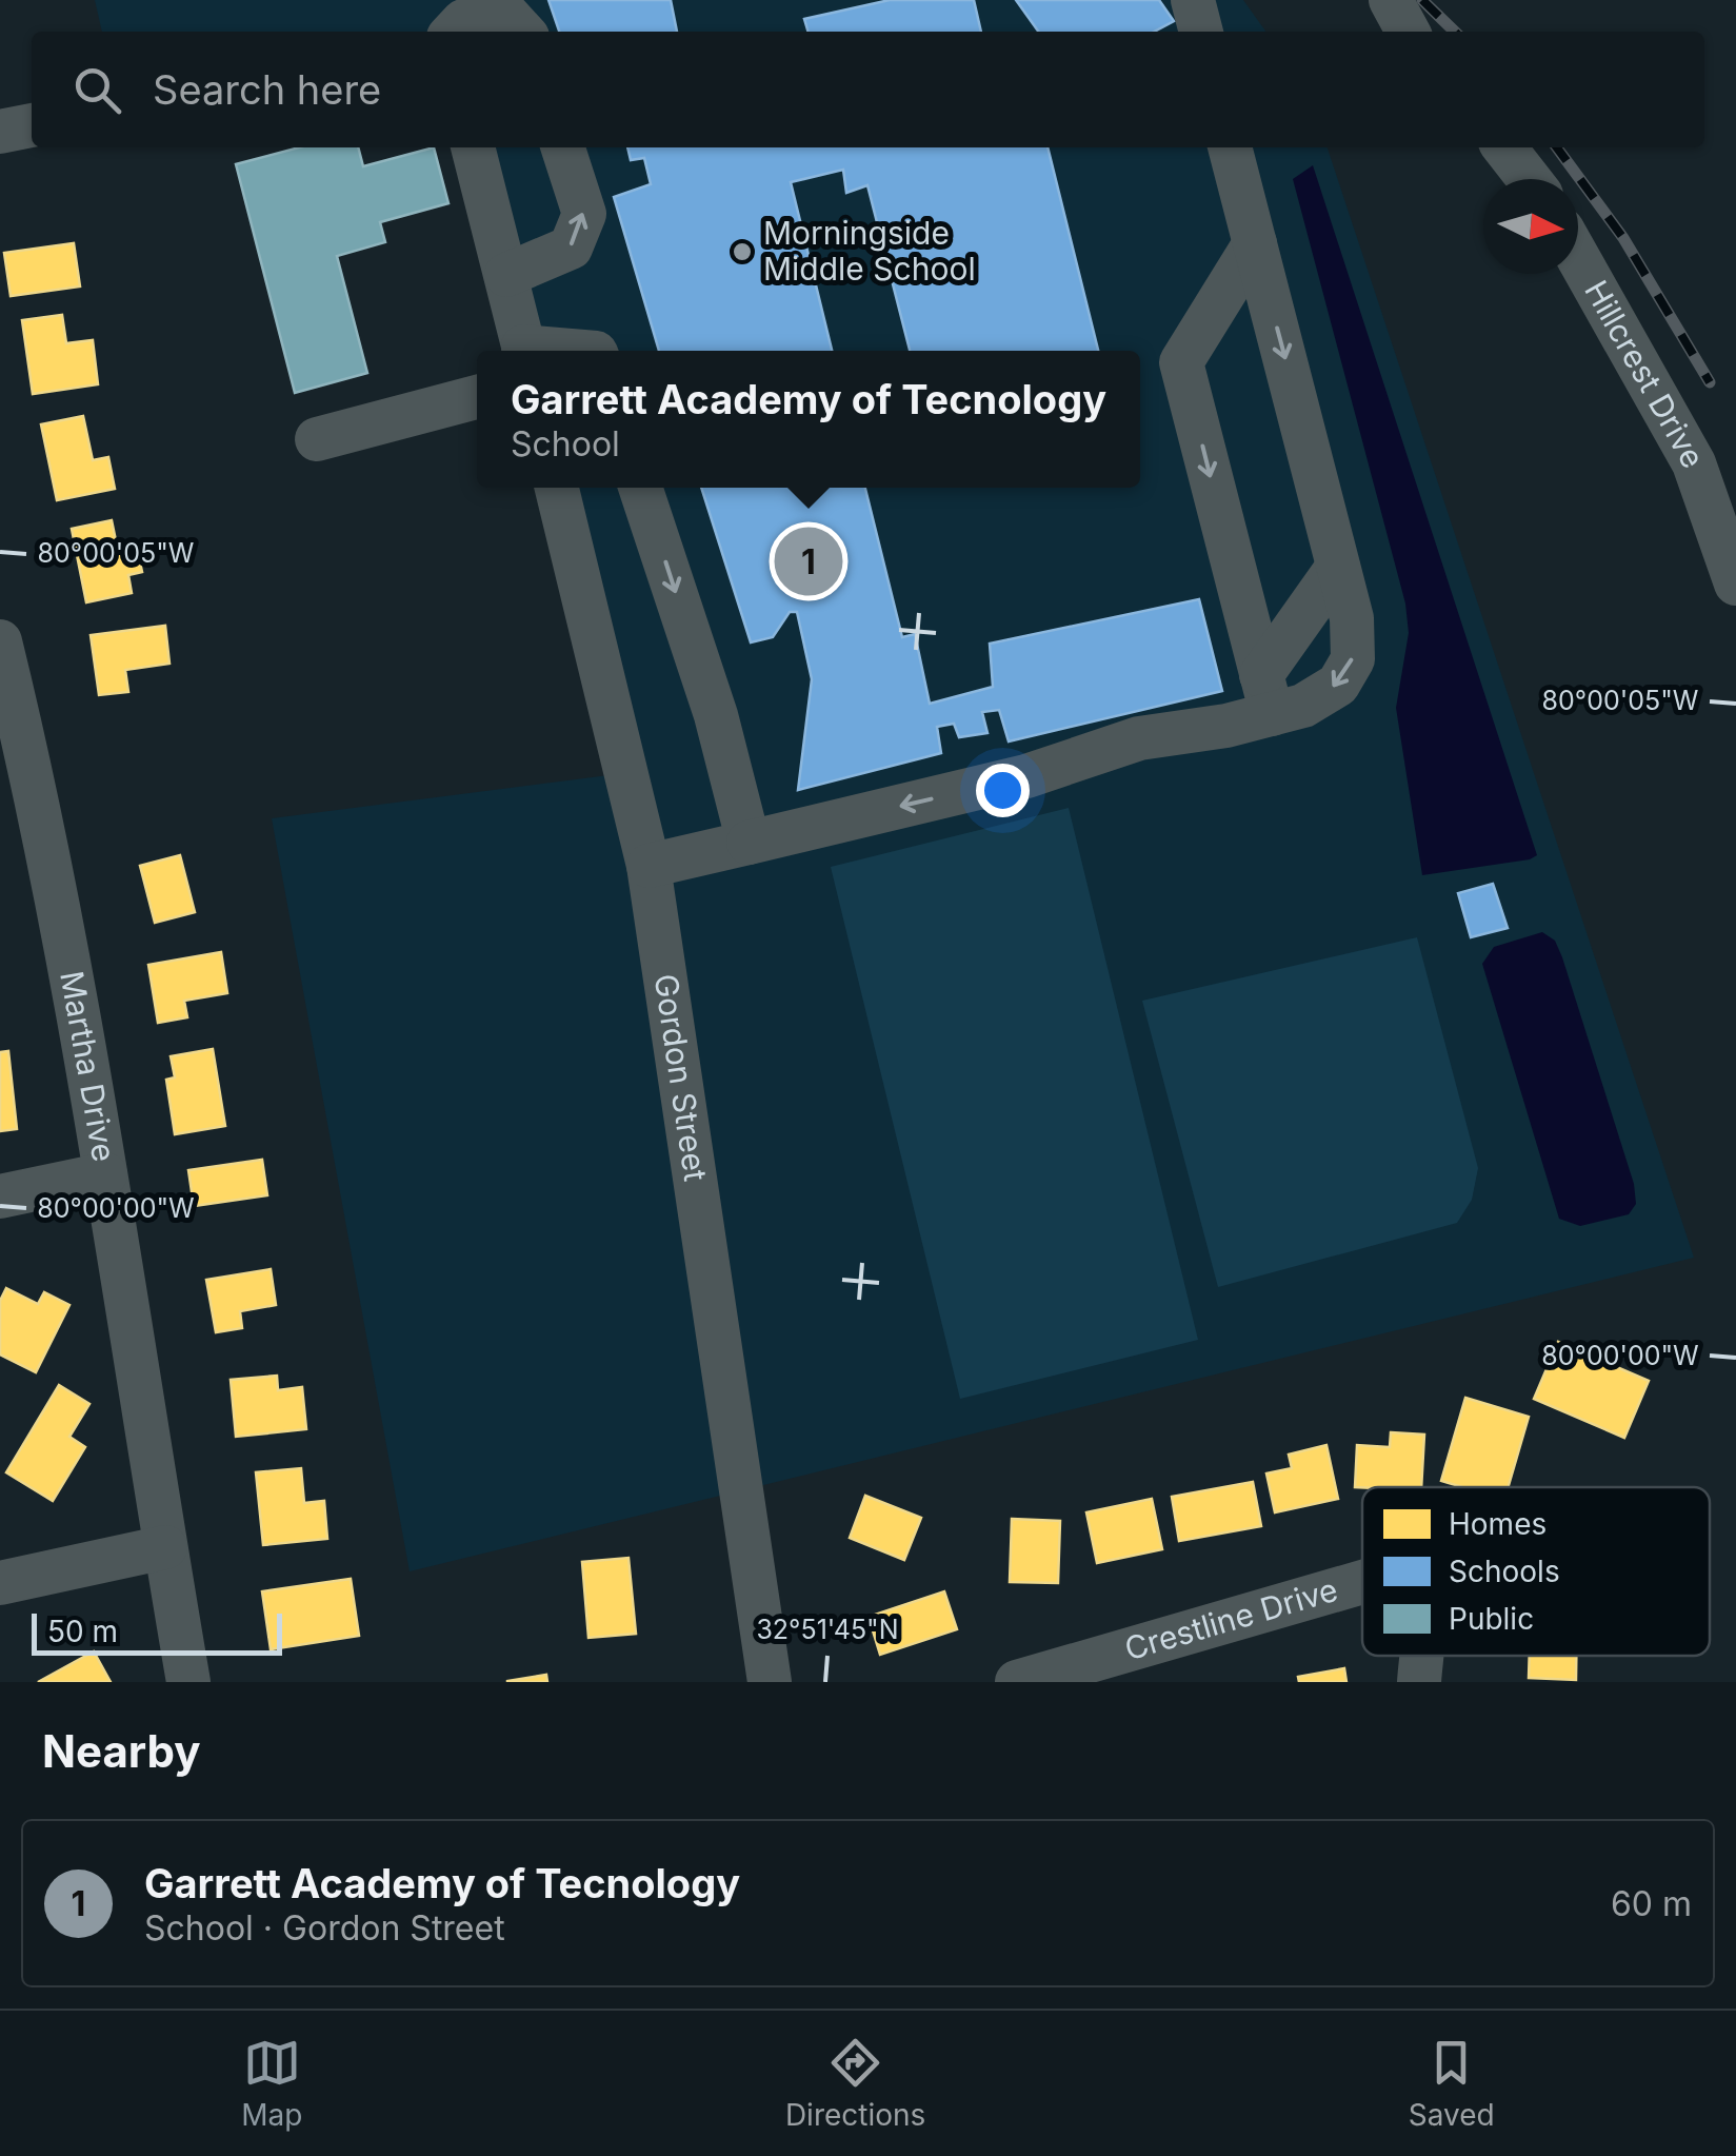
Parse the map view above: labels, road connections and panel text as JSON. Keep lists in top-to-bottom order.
{
  "streets": {
    "street": [
      "Hillcrest Drive",
      "Martha Drive",
      "Gordon Street",
      "Crestline Drive"
    ]
  },
  "places": ["Morningside Middle School"],
  "legend": ["Homes", "Schools", "Public"],
  "scale_bar": "50 m",
  "north": "right",
  "page": {
    "search": "Search here",
    "popup": ["Garrett Academy of Tecnology", "School"],
    "pins": "1",
    "scale": "50 m",
    "heading": "Nearby",
    "list": [
      {
        "mark": "1",
        "name": "Garrett Academy of Tecnology",
        "note": "School · Gordon Street",
        "value": "60 m"
      }
    ],
    "nav": ["Map", "Directions", "Saved"]
  },
  "coordinates": ["80°00'05\"W", "80°00'00\"W", "32°51'45\"N"]
}
